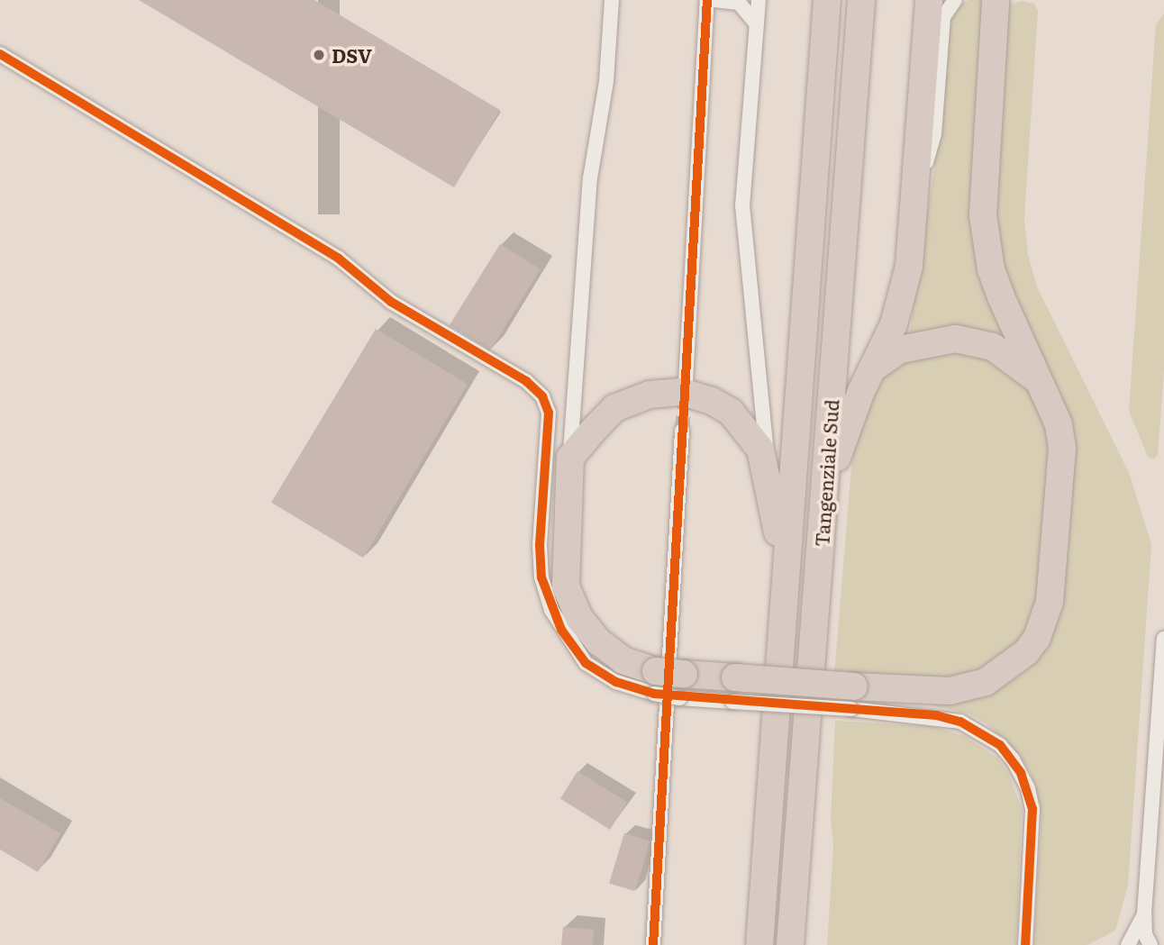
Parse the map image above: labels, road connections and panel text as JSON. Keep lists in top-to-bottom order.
{
  "streets": {
    "highway": ["Tangenziale Sud"]
  },
  "places": ["DSV"]
}
